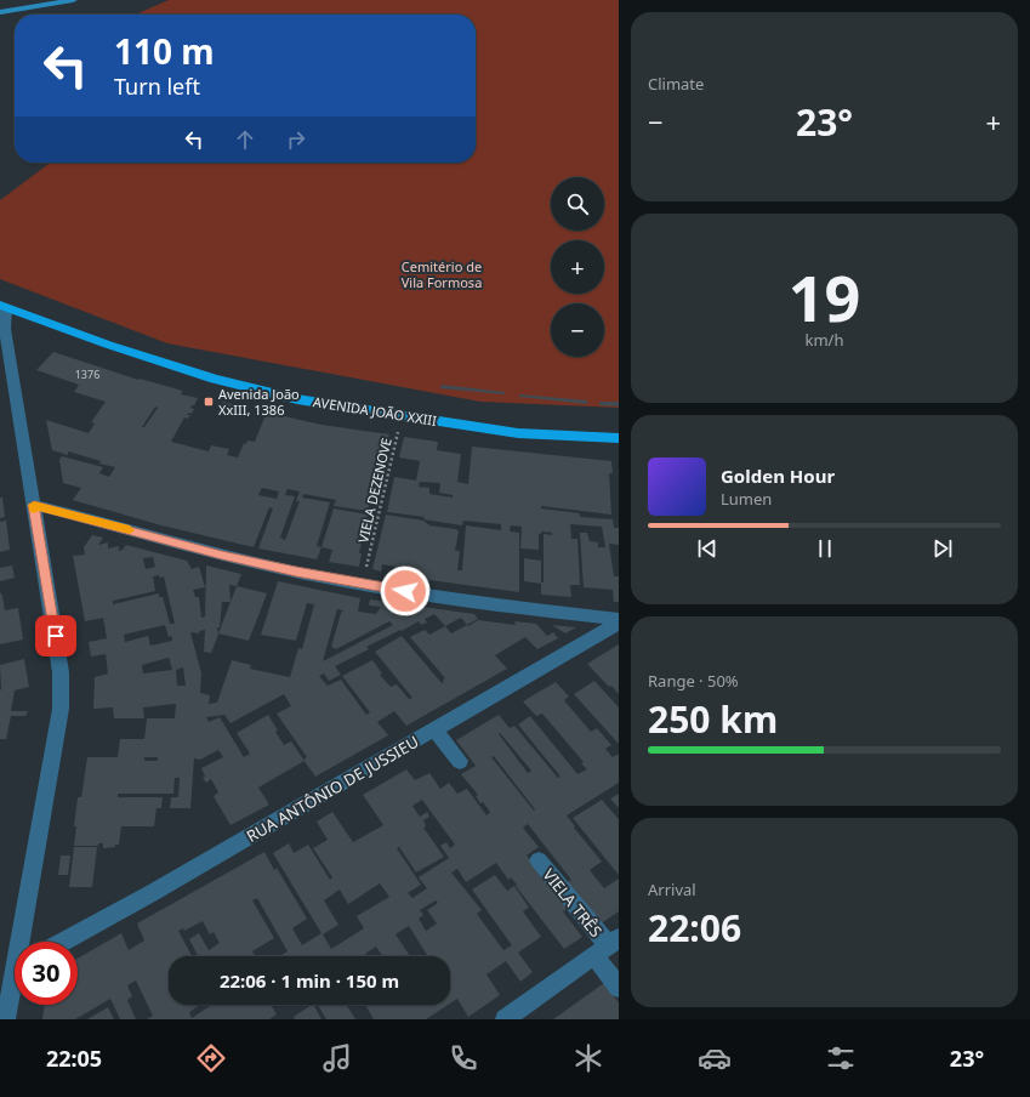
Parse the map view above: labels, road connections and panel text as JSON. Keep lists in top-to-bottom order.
{
  "streets": {
    "main road": ["AVENIDA JOÃO XXIII"],
    "street": ["RUA ANTÔNIO DE JUSSIEU", "VIELA TRÊS"],
    "path": ["VIELA DEZENOVE"]
  },
  "crossings": [
    ["AVENIDA JOÃO XXIII", "VIELA DEZENOVE"]
  ],
  "parks": ["Cemitério de Vila Formosa"],
  "places": {
    "transit": ["Avenida João XxIII, 1386"]
  },
  "house_numbers": ["1376"],
  "page": {
    "tile": [
      "Climate",
      ["19", "km/h"],
      ["Range · 50%", "250 km"],
      ["Arrival", "22:06"]
    ],
    "turn": ["110 m", "Turn left"],
    "heat": ["−", "23°", "+"],
    "map_buttons": ["+", "−"],
    "song": ["Golden Hour", "Lumen"],
    "limit": "30",
    "trip": "22:06 · 1 min · 150 m",
    "tabs": ["22:05", "23°"]
  }
}
